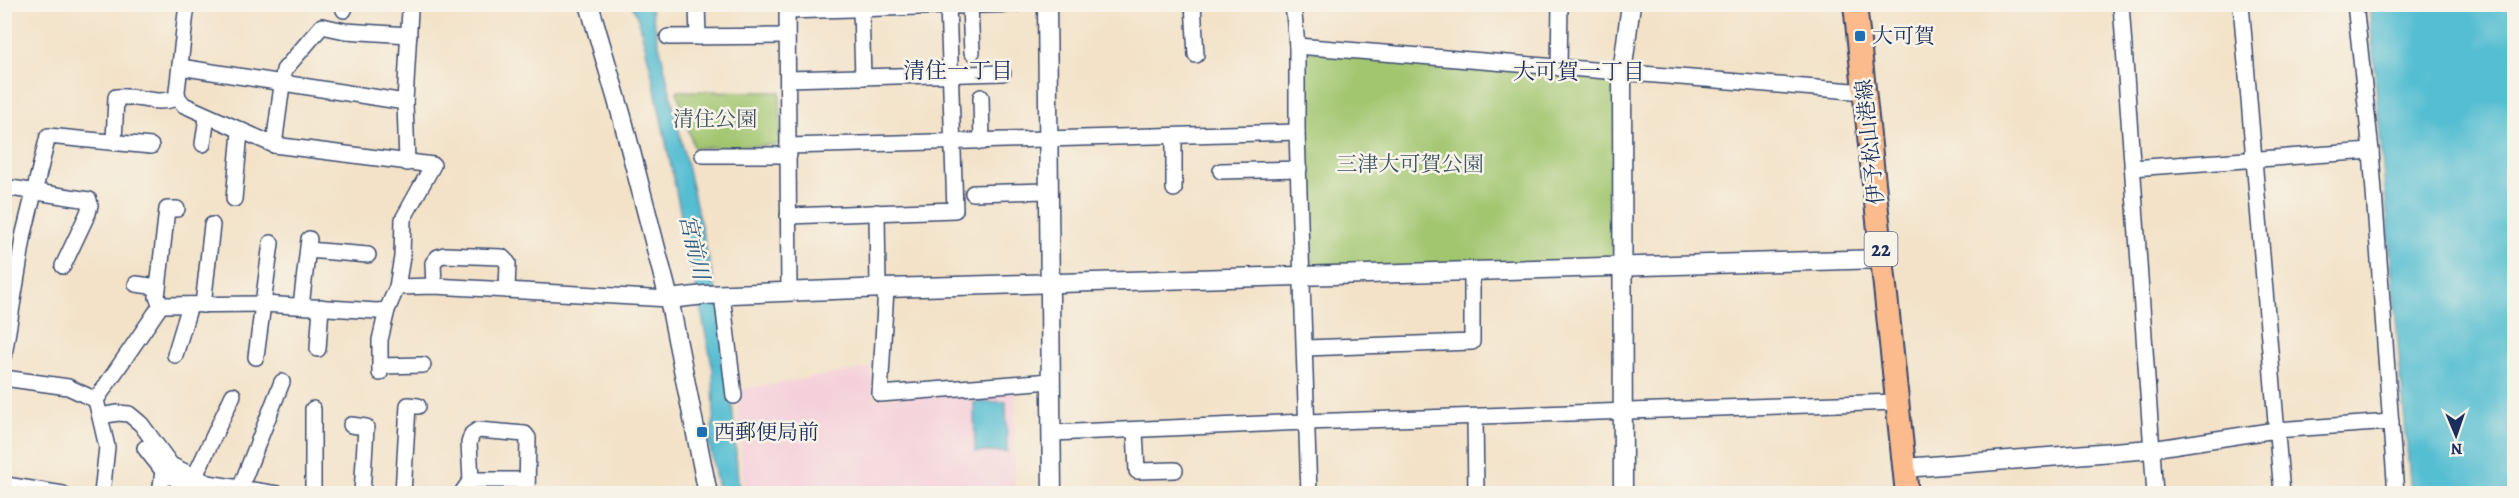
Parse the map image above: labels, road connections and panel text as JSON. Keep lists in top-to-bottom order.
{
  "streets": {
    "main road": ["伊予松山港線", "22"]
  },
  "districts": ["清住一丁目", "大可賀一丁目"],
  "water": ["宮前川"],
  "parks": ["清住公園", "三津大可賀公園"],
  "places": {
    "transit": ["大可賀", "西郵便局前"]
  },
  "north": "bottom"
}
